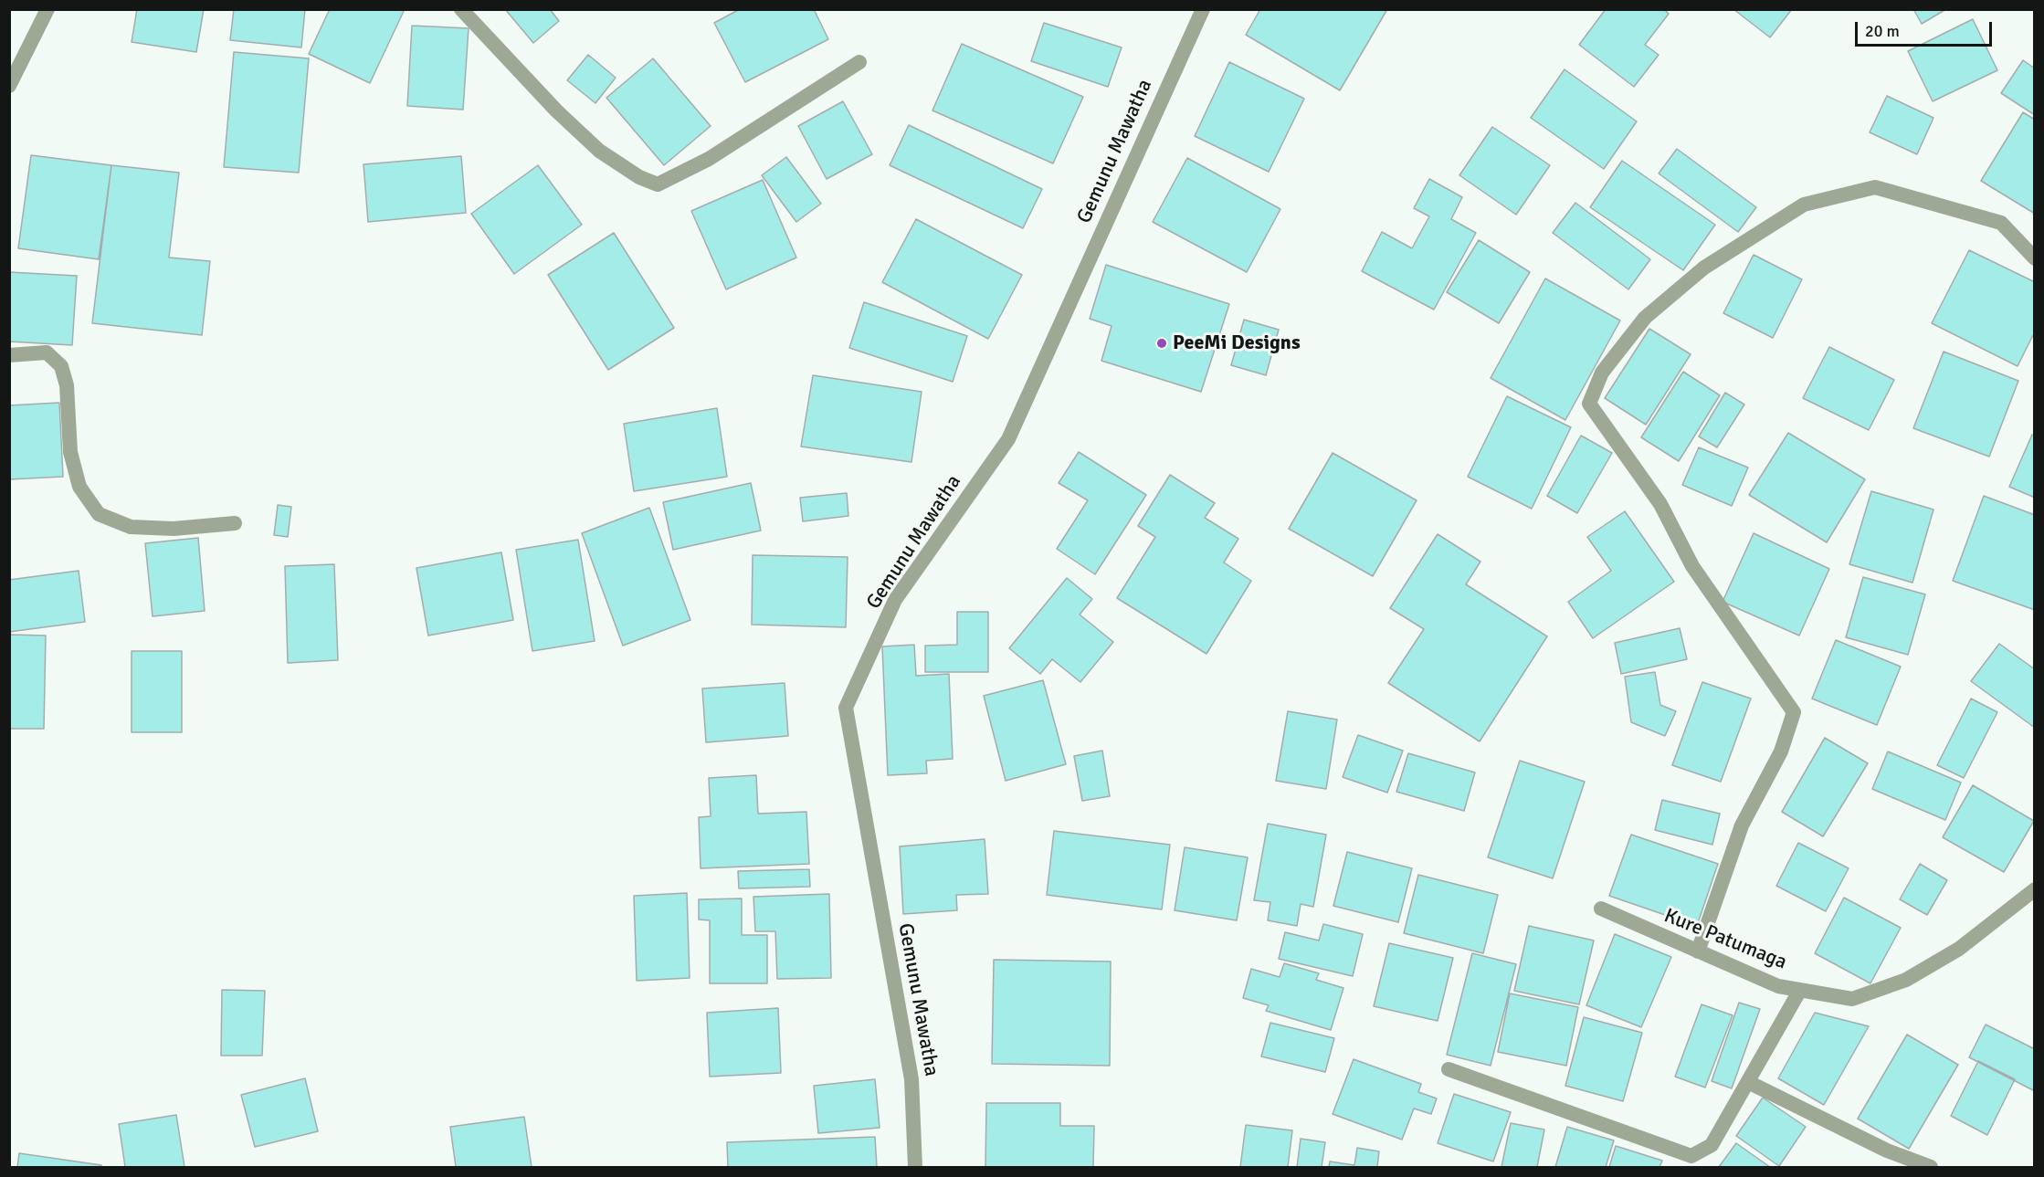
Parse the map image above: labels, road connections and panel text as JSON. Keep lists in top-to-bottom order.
{
  "streets": {
    "street": ["Gemunu Mawatha", "Kure Patumaga"]
  },
  "places": ["PeeMi Designs"],
  "scale_bar": "20 m"
}
